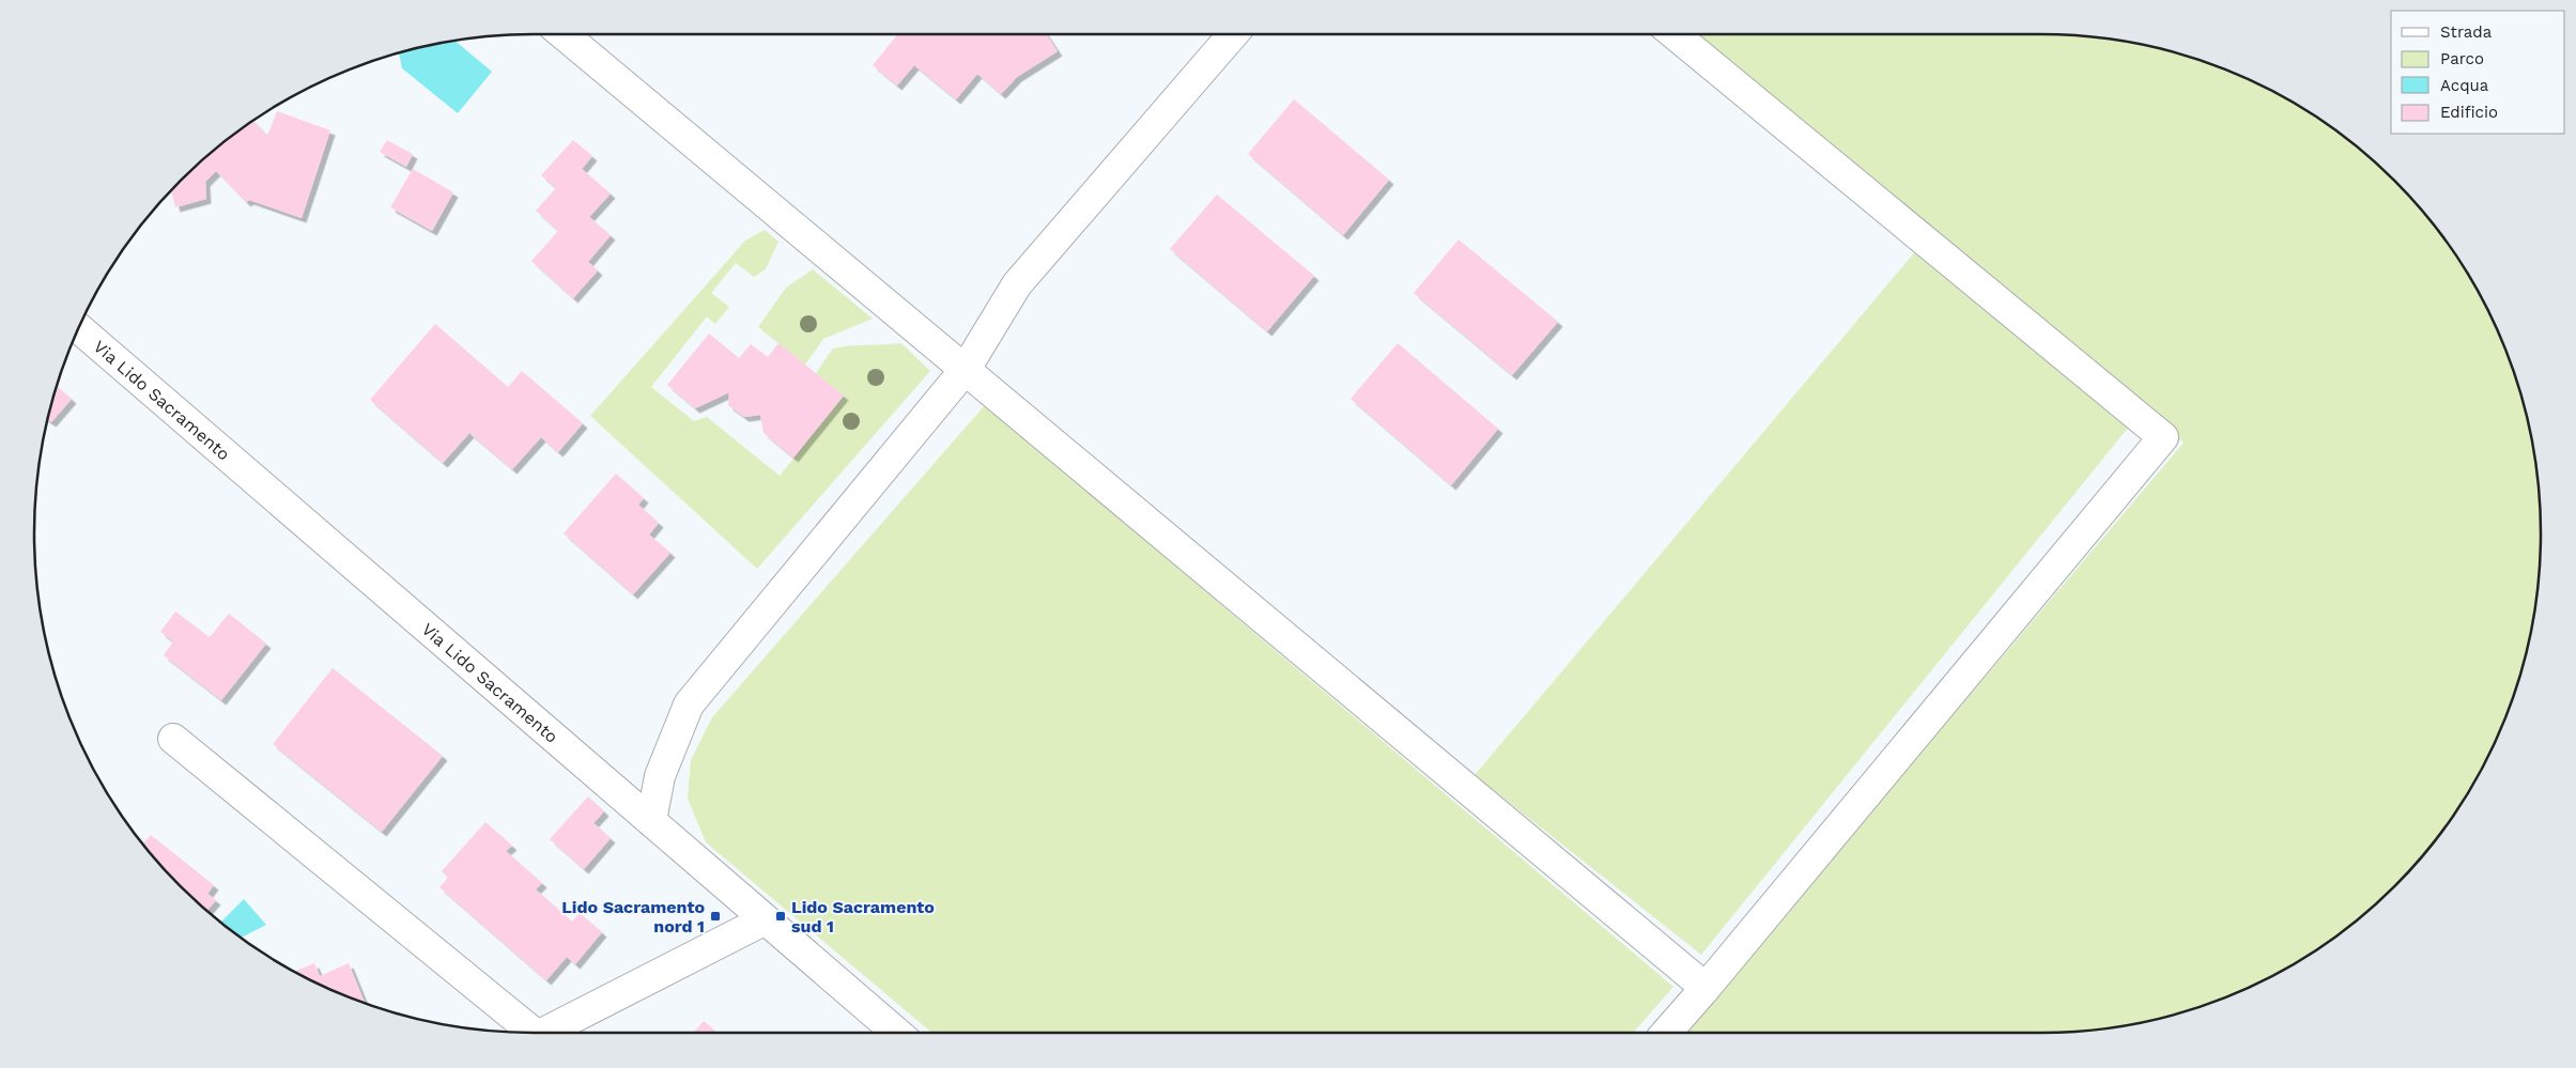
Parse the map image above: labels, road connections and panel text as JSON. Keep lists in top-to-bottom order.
{
  "streets": {
    "street": ["Via Lido Sacramento"]
  },
  "places": {
    "transit": ["Lido Sacramento nord 1", "Lido Sacramento sud 1"]
  },
  "legend": [
    "Strada",
    "Parco",
    "Acqua",
    "Edificio"
  ]
}
